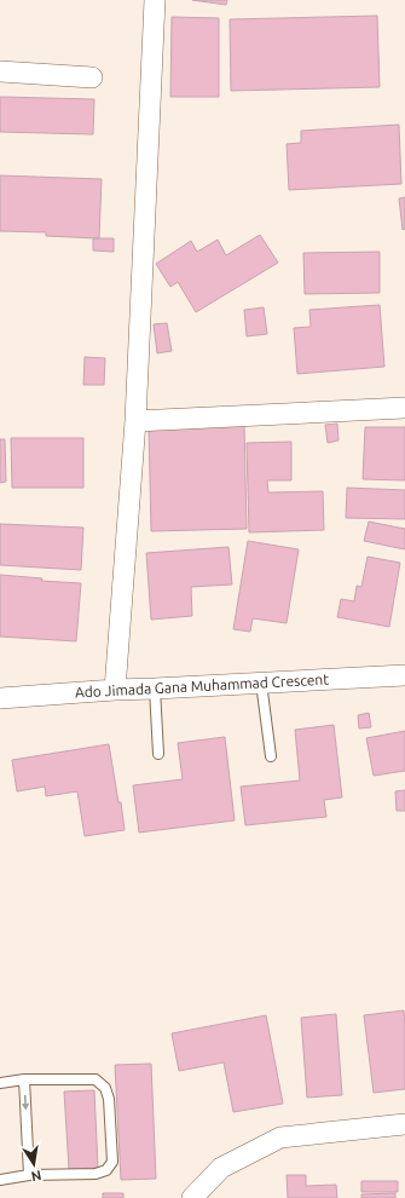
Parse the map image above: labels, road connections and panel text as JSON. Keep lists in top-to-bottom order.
{
  "streets": {
    "street": ["Ado Jimada Gana Muhammad Crescent"]
  },
  "north": "bottom"
}
